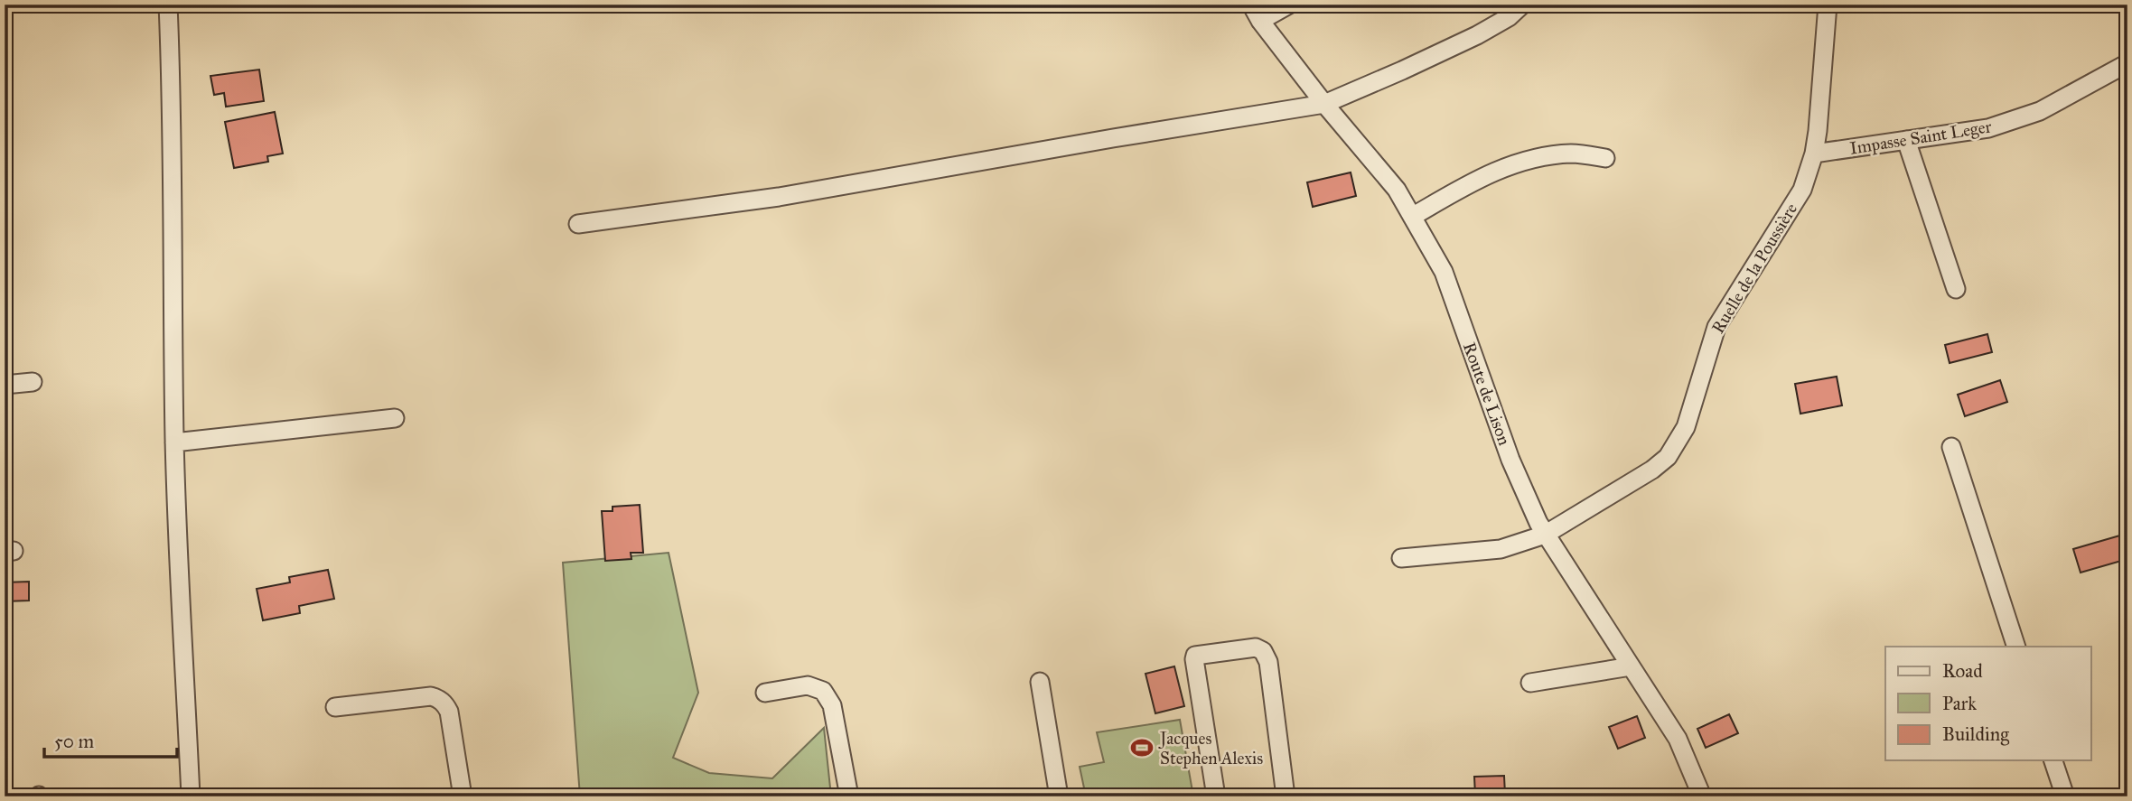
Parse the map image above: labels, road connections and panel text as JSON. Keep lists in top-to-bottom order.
{
  "streets": {
    "street": ["Impasse Saint Leger", "Ruelle de la Poussière", "Route de Lison"]
  },
  "crossings": [
    ["Impasse Saint Leger", "Ruelle de la Poussière"],
    ["Ruelle de la Poussière", "Route de Lison"]
  ],
  "places": {
    "sports": ["Jacques Stephen Alexis"]
  },
  "legend": ["Road", "Park", "Building"],
  "scale_bar": "50 m"
}
